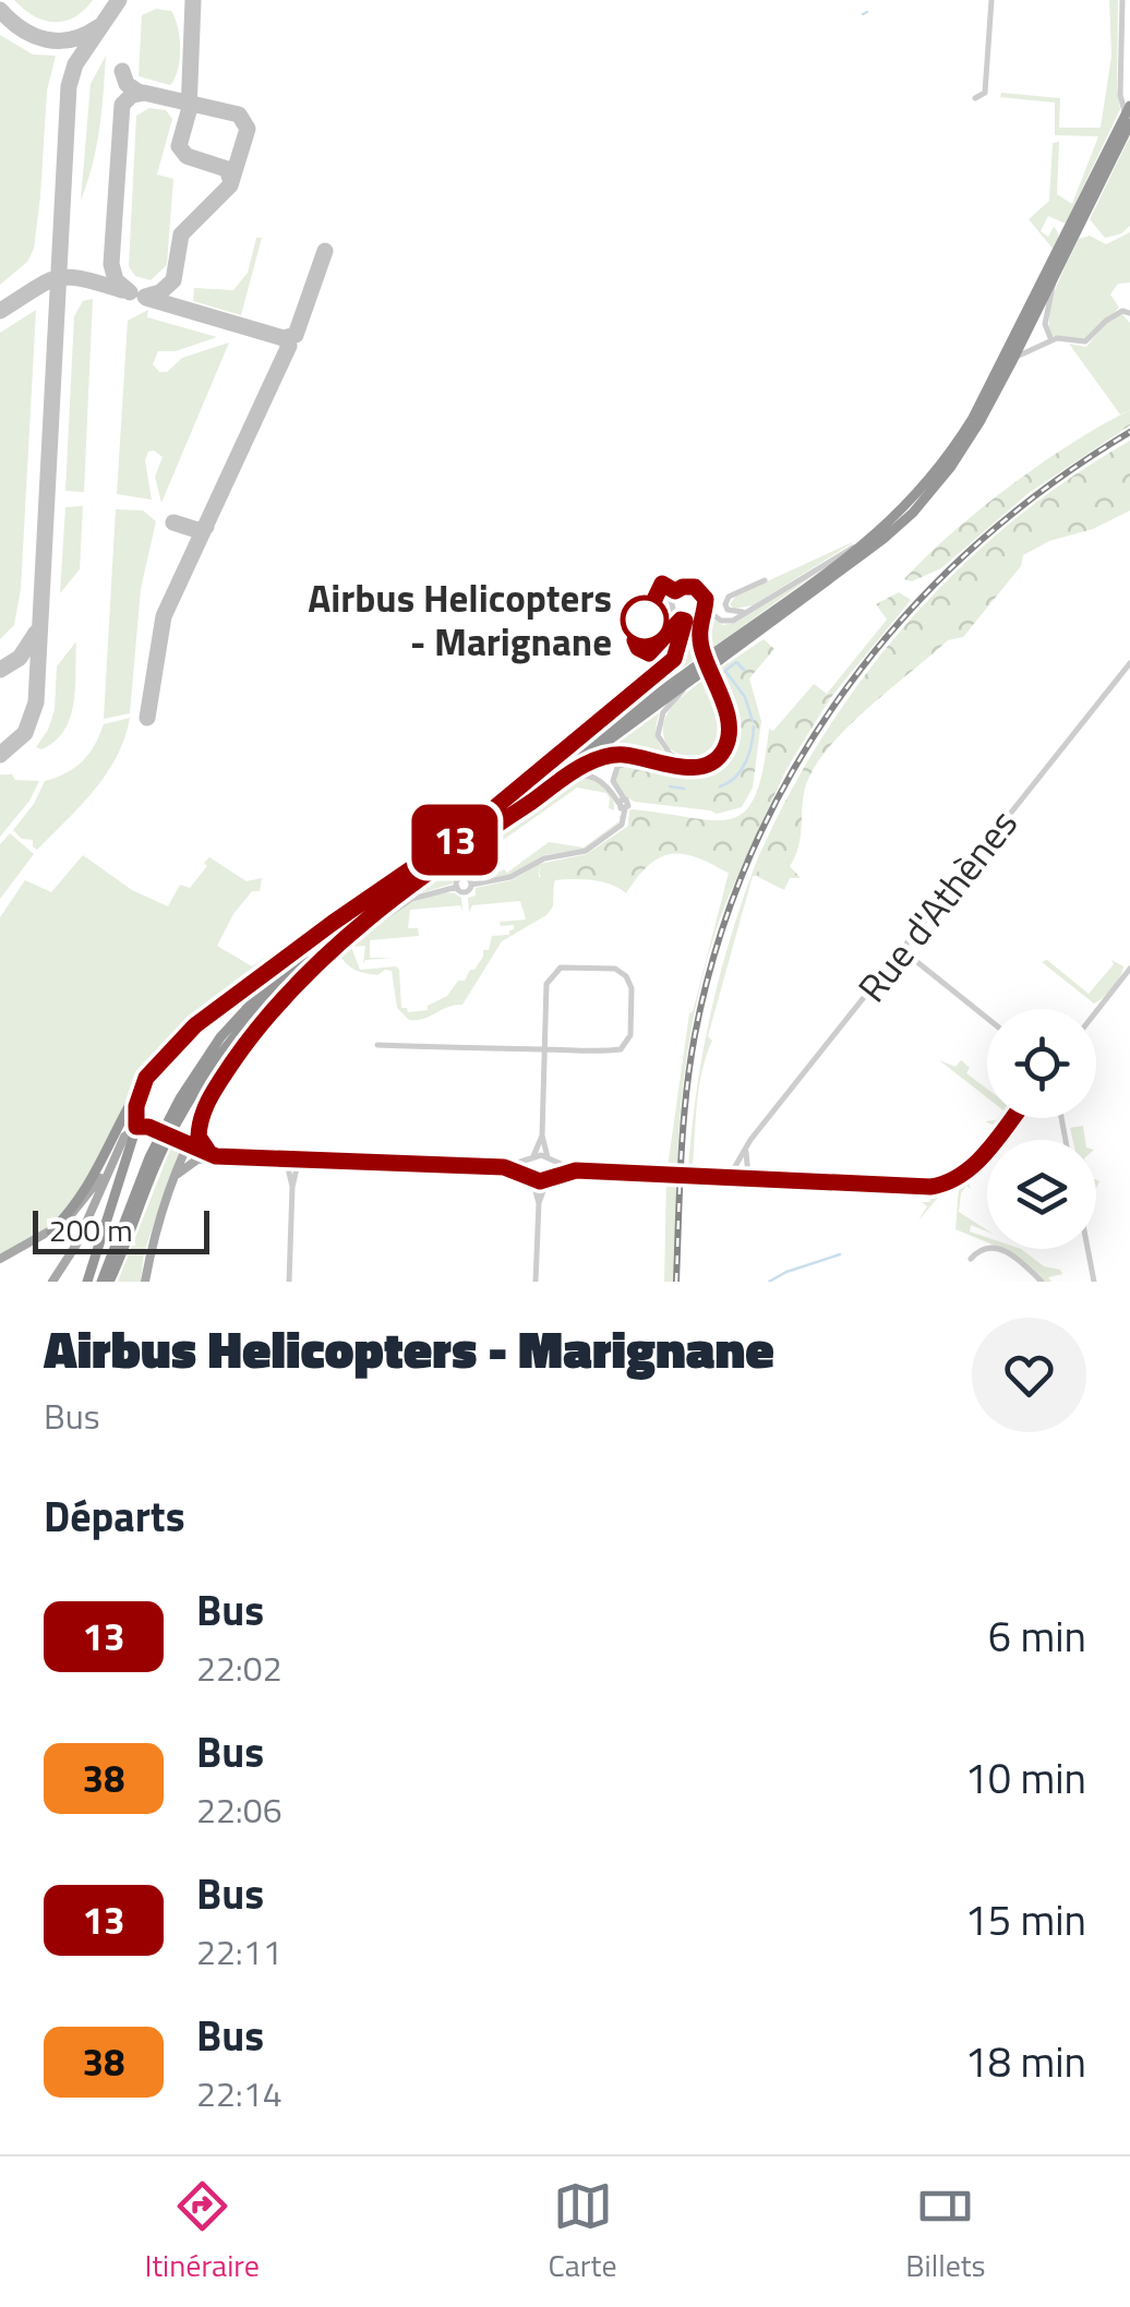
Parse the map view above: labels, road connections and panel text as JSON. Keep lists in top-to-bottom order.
{
  "streets": {
    "street": ["Rue d'Athènes"]
  },
  "places": ["Airbus Helicopters - Marignane"],
  "lines": ["bus line 13"],
  "scale_bar": "200 m",
  "page": {
    "on_map": "13",
    "scale": "200 m",
    "heading": [
      ["Airbus Helicopters - Marignane", "Bus"],
      "Départs"
    ],
    "list": [
      {
        "mark": "13",
        "name": "Bus",
        "note": "22:02",
        "value": "6 min"
      },
      {
        "mark": "38",
        "name": "Bus",
        "note": "22:06",
        "value": "10 min"
      },
      {
        "mark": "13",
        "name": "Bus",
        "note": "22:11",
        "value": "15 min"
      },
      {
        "mark": "38",
        "name": "Bus",
        "note": "22:14",
        "value": "18 min"
      }
    ],
    "tabs": ["Itinéraire", "Carte", "Billets"]
  }
}
